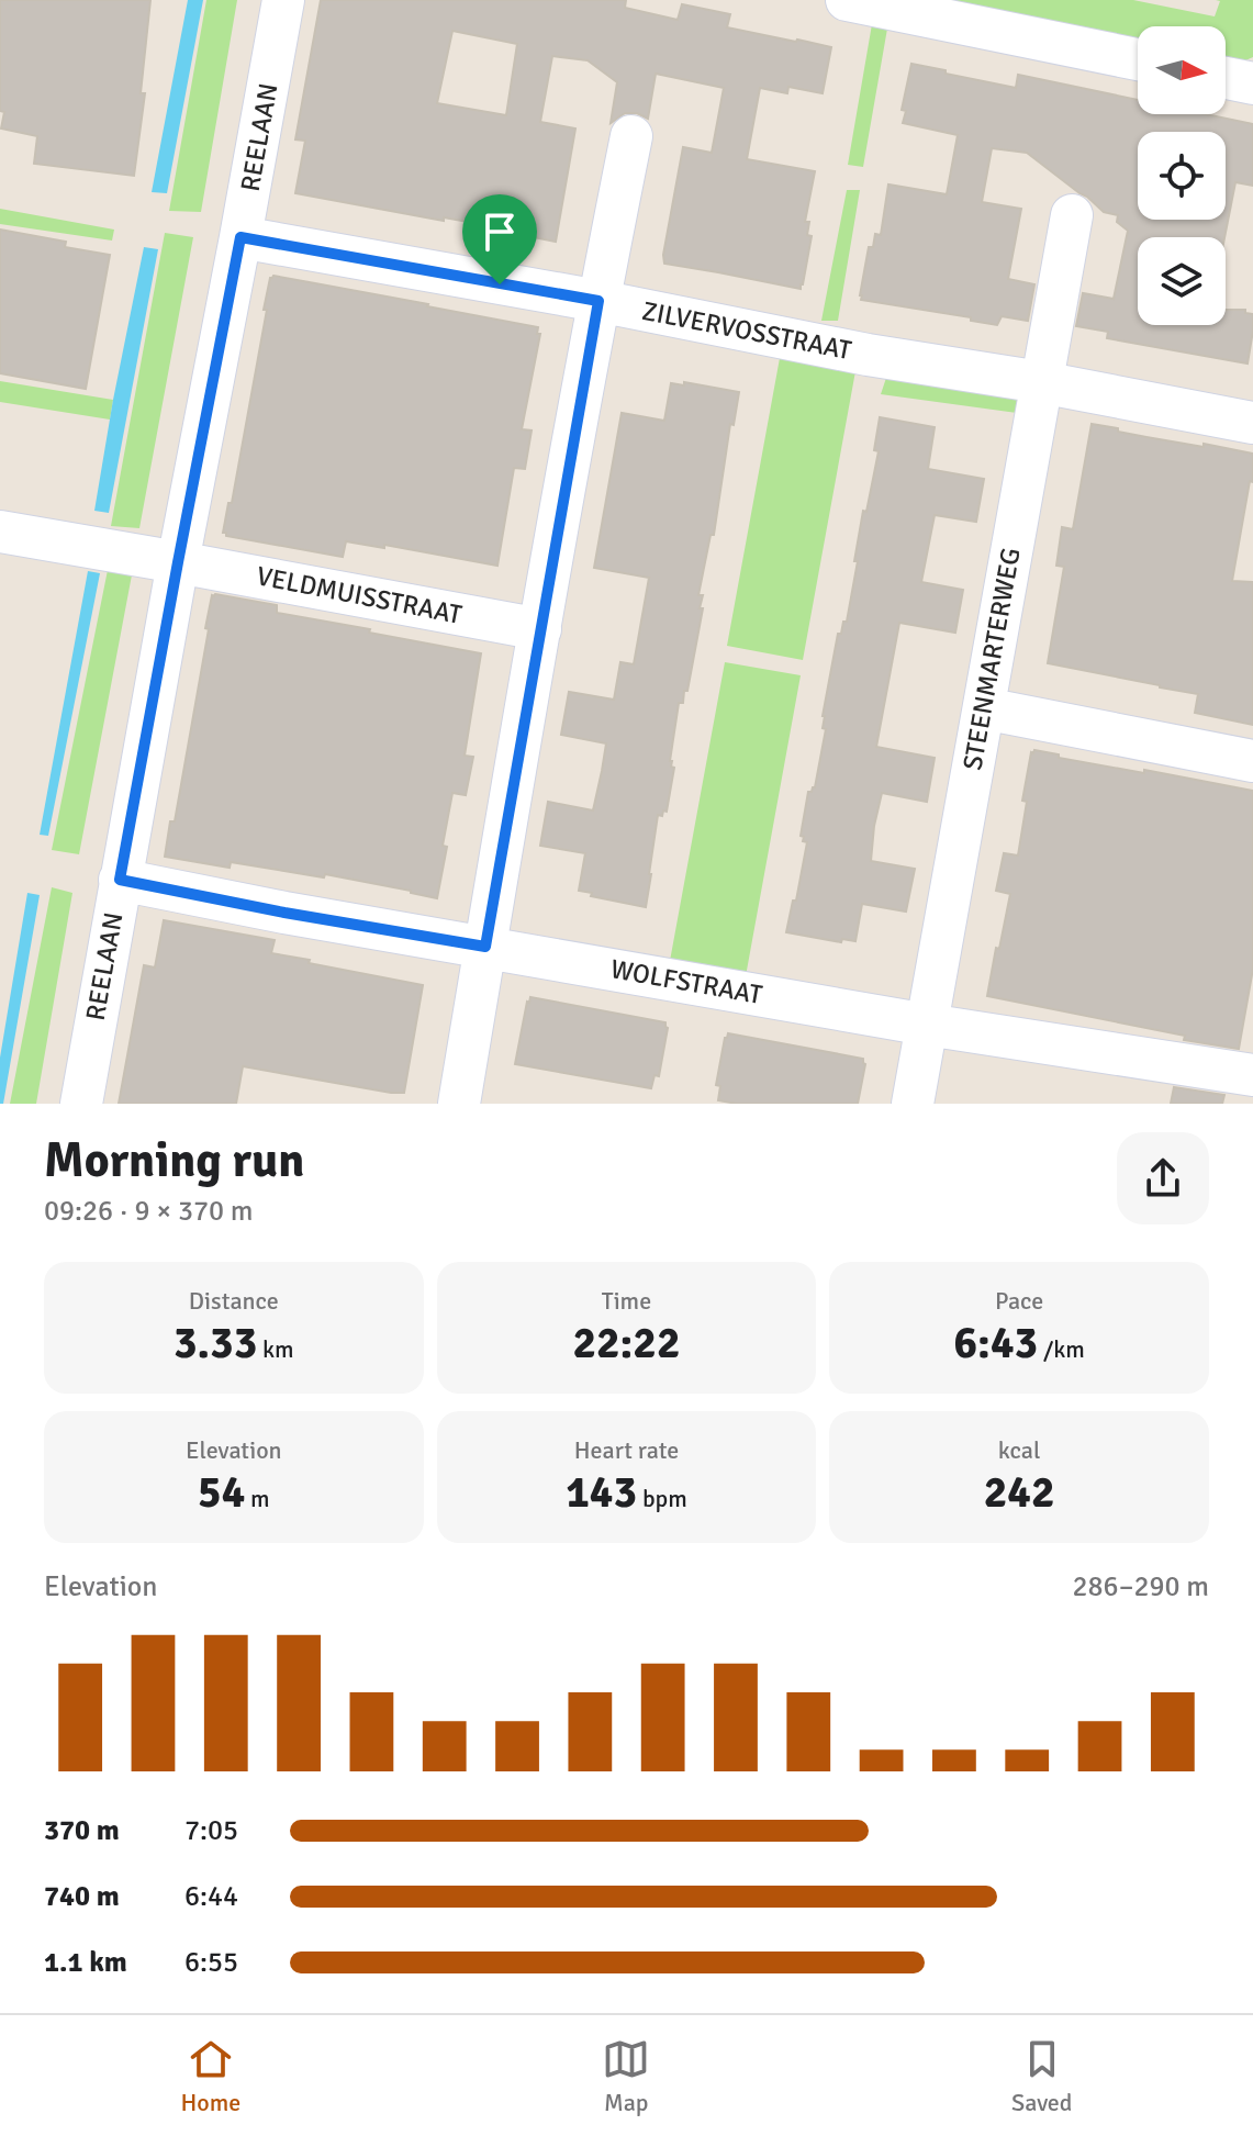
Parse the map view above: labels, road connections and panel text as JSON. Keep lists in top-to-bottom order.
{
  "streets": {
    "street": [
      "REELAAN",
      "ZILVERVOSSTRAAT",
      "VELDMUISSTRAAT",
      "STEENMARTERWEG",
      "WOLFSTRAAT"
    ]
  },
  "crossings": [
    ["REELAAN", "ZILVERVOSSTRAAT"],
    ["REELAAN", "VELDMUISSTRAAT"],
    ["REELAAN", "WOLFSTRAAT"],
    ["ZILVERVOSSTRAAT", "STEENMARTERWEG"],
    ["STEENMARTERWEG", "WOLFSTRAAT"]
  ],
  "north": "right",
  "page": {
    "heading": ["Morning run", "09:26 · 9 × 370 m"],
    "stats": [
      ["Distance", "3.33 km"],
      ["Time", "22:22"],
      ["Pace", "6:43 /km"],
      ["Elevation", "54 m"],
      ["Heart rate", "143 bpm"],
      ["kcal", "242"]
    ],
    "chart": ["Elevation", "286–290 m"],
    "list": [
      {
        "name": "370 m",
        "note": "7:05"
      },
      {
        "name": "740 m",
        "note": "6:44"
      },
      {
        "name": "1.1 km",
        "note": "6:55"
      }
    ],
    "tabs": ["Home", "Map", "Saved"]
  }
}
